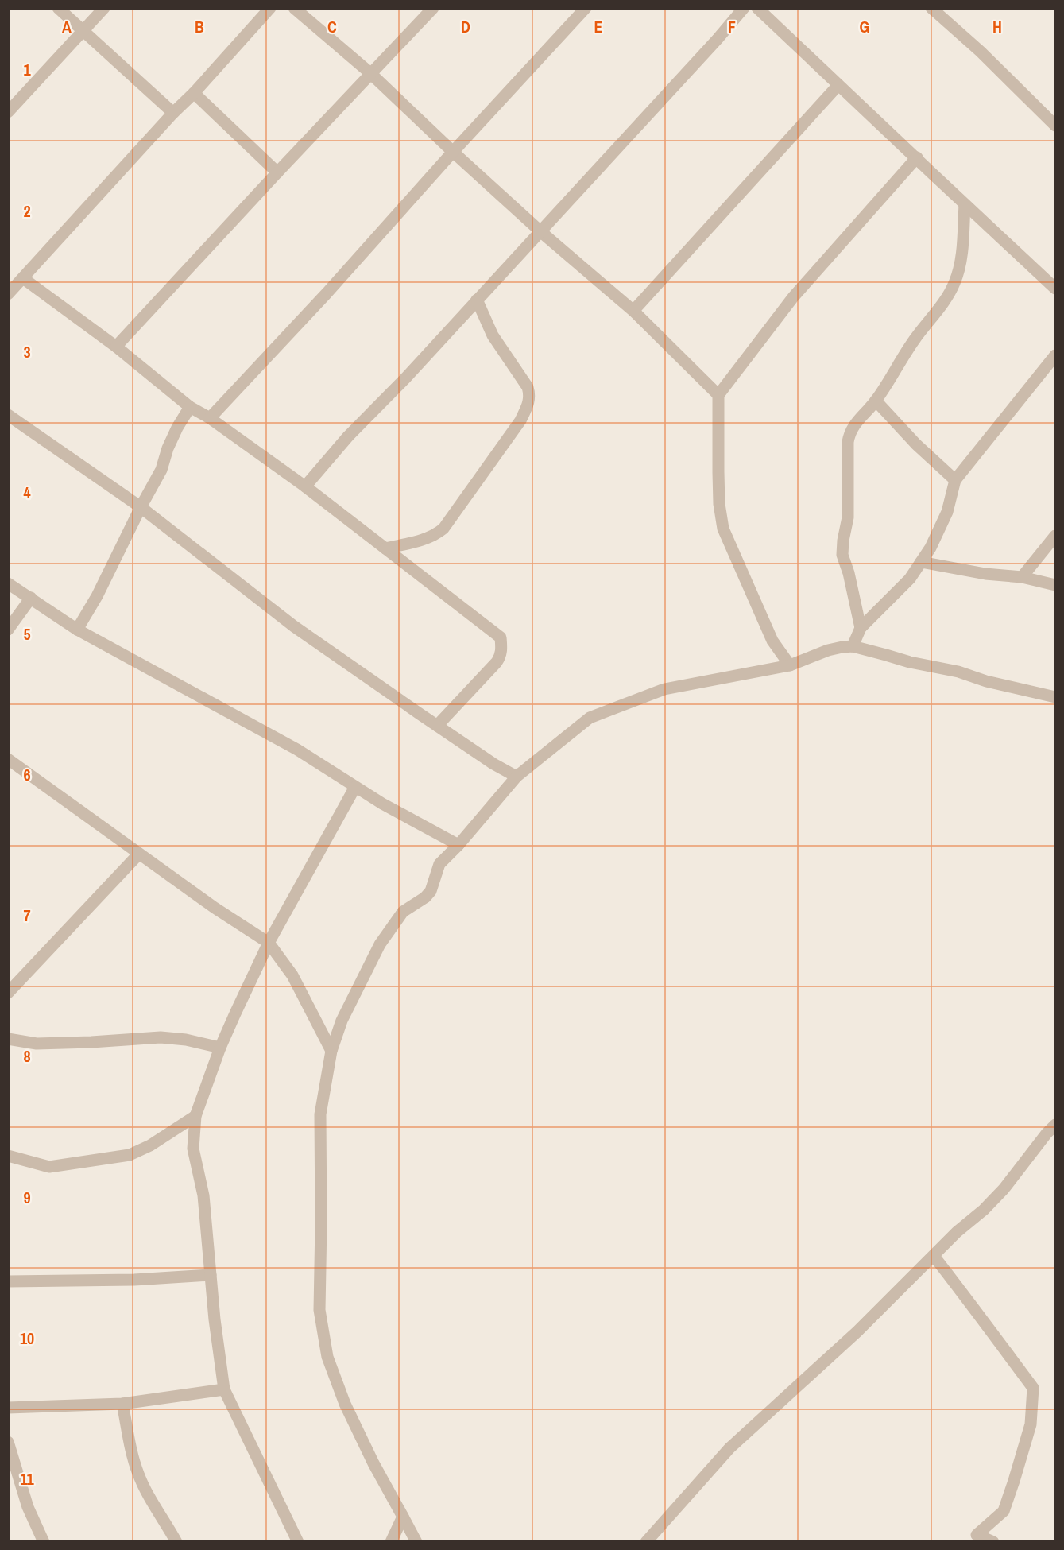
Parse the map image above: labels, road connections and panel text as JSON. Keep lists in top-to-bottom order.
{
  "grid": {
    "columns": [
      "A",
      "B",
      "C",
      "D",
      "E",
      "F",
      "G",
      "H"
    ],
    "rows": [
      "1",
      "2",
      "3",
      "4",
      "5",
      "6",
      "7",
      "8",
      "9",
      "10",
      "11"
    ]
  }
}
